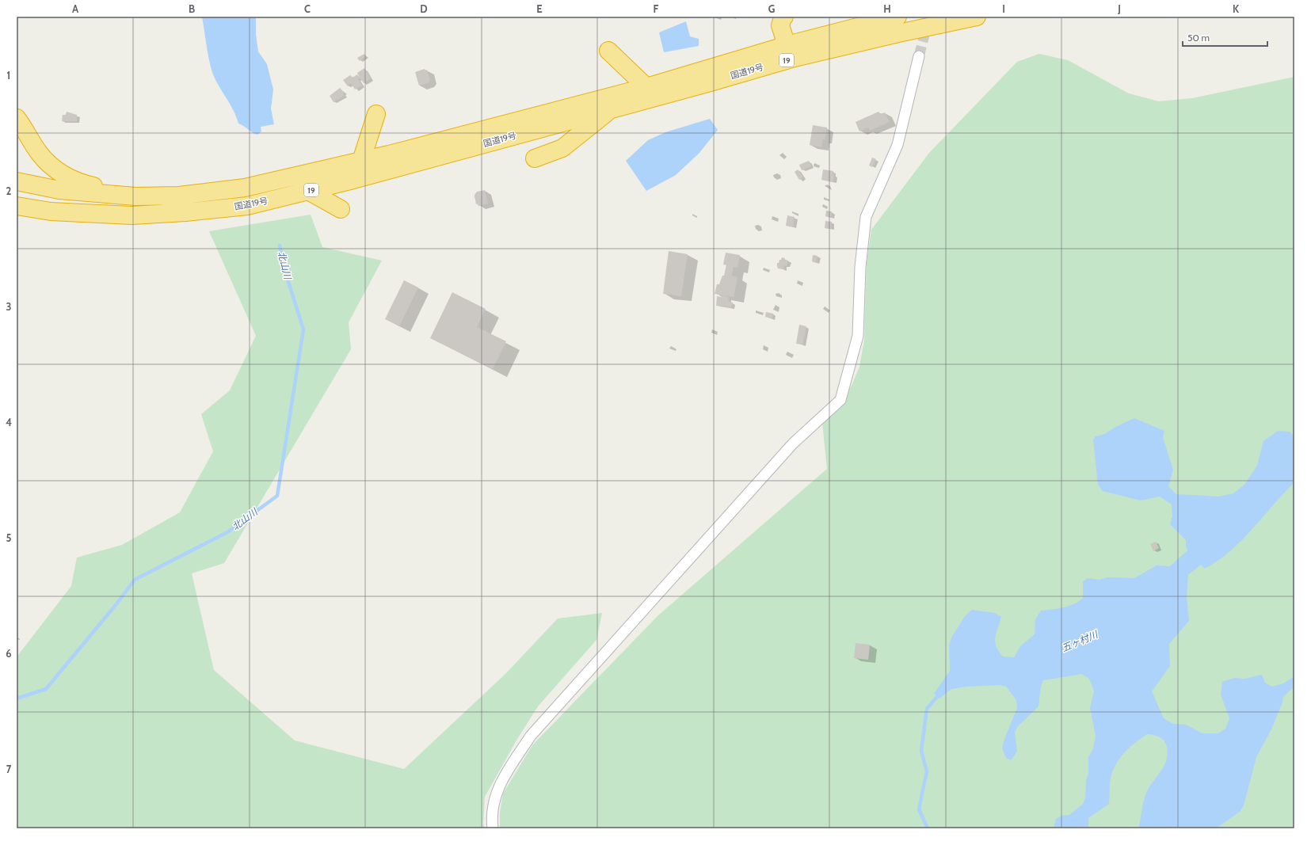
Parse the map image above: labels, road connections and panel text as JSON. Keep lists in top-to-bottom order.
{
  "streets": {
    "highway": ["19", "国道19号"]
  },
  "water": ["北山川", "五ヶ村川"],
  "scale_bar": "50 m",
  "grid": {
    "columns": [
      "A",
      "B",
      "C",
      "D",
      "E",
      "F",
      "G",
      "H",
      "I",
      "J",
      "K"
    ],
    "rows": [
      "1",
      "2",
      "3",
      "4",
      "5",
      "6",
      "7"
    ]
  }
}
